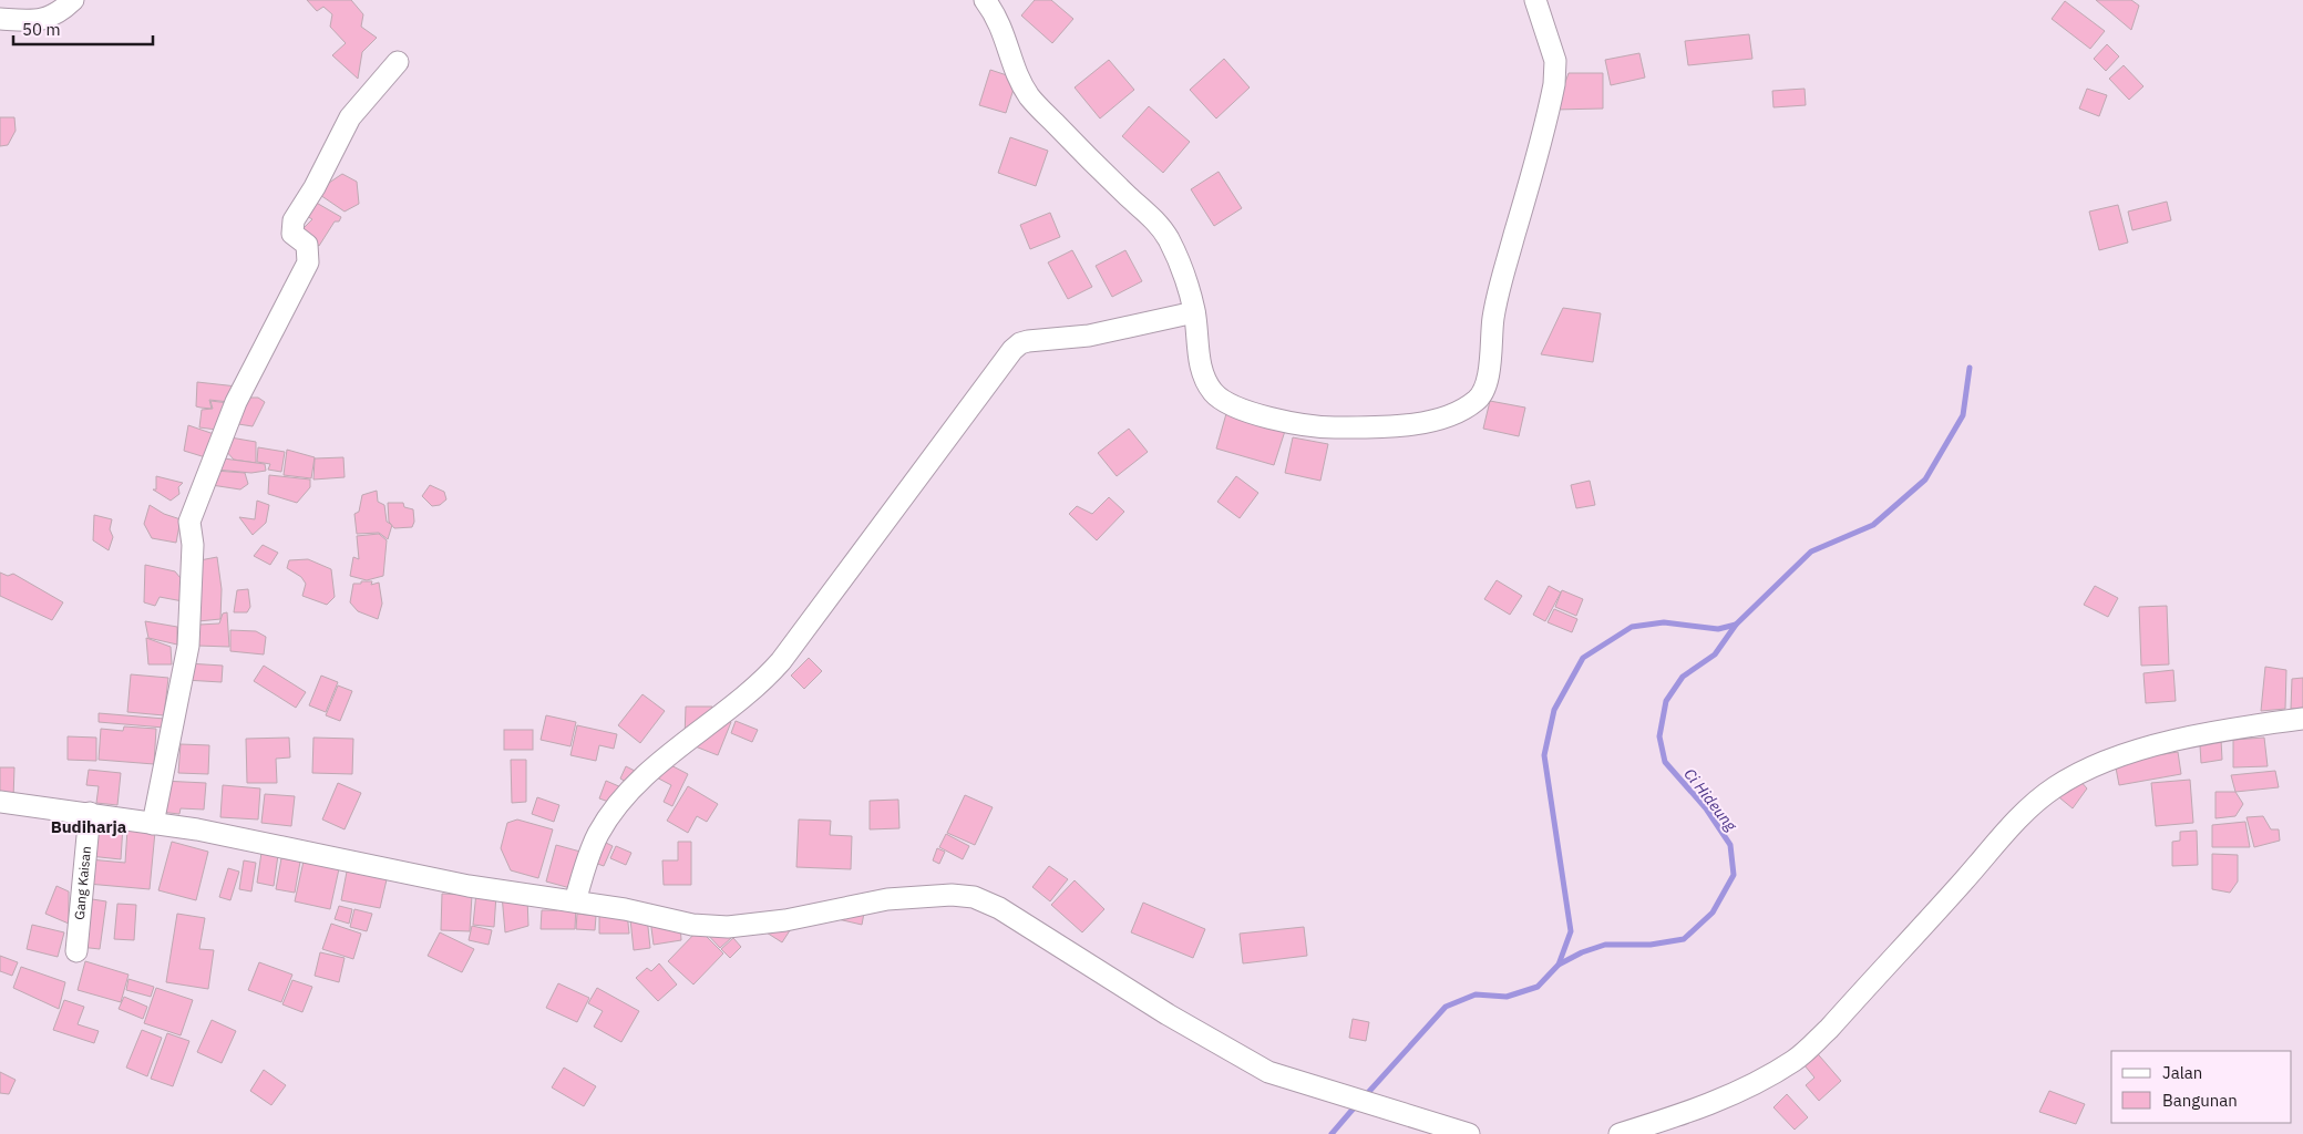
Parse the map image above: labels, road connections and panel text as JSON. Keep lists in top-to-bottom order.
{
  "streets": {
    "street": ["Gang Kaisan"]
  },
  "districts": ["Budiharja"],
  "water": ["Ci Hideung"],
  "legend": ["Jalan", "Bangunan"],
  "scale_bar": "50 m"
}
